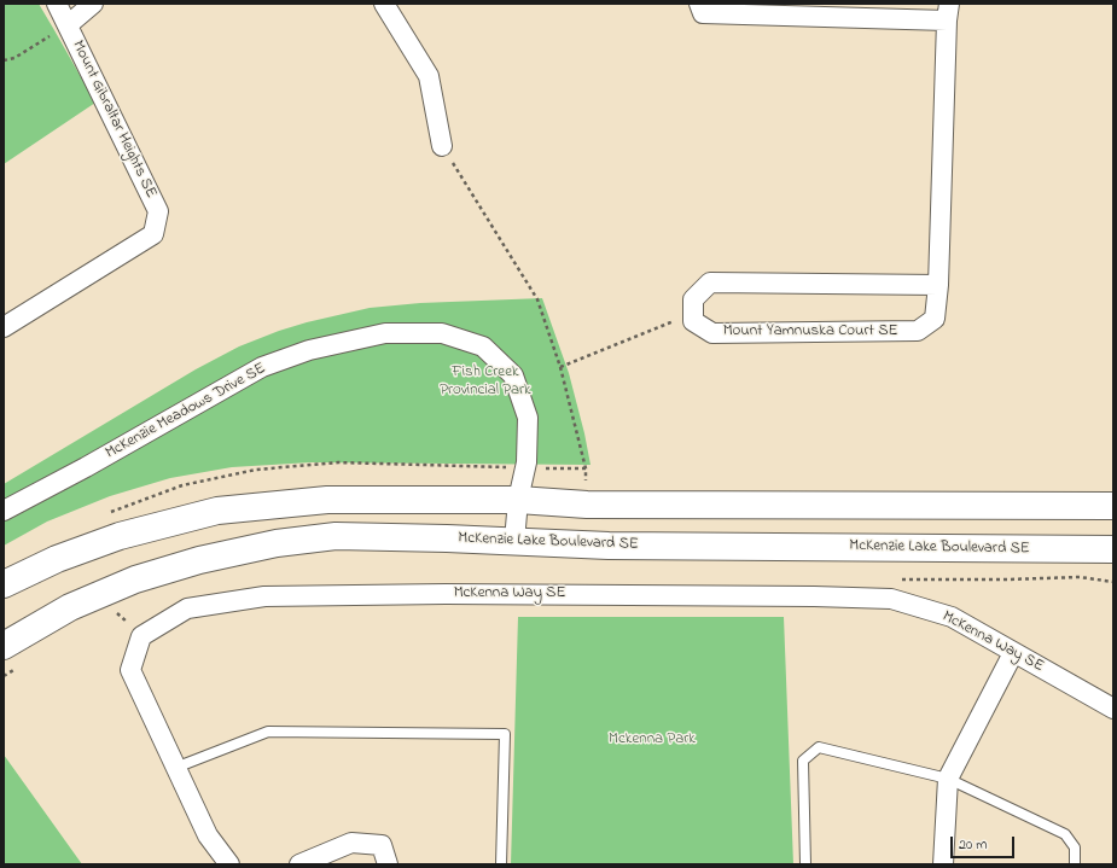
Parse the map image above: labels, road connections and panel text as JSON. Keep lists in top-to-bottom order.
{
  "streets": {
    "main road": ["McKenzie Lake Boulevard SE"],
    "street": [
      "Mount Gibraltar Heights SE",
      "Mount Yamnuska Court SE",
      "McKenzie Meadows Drive SE",
      "McKenna Way SE"
    ]
  },
  "crossings": [
    ["McKenzie Meadows Drive SE", "McKenzie Lake Boulevard SE"]
  ],
  "parks": ["Fish Creek Provincial Park", "Mckenna Park"],
  "scale_bar": "20 m"
}
